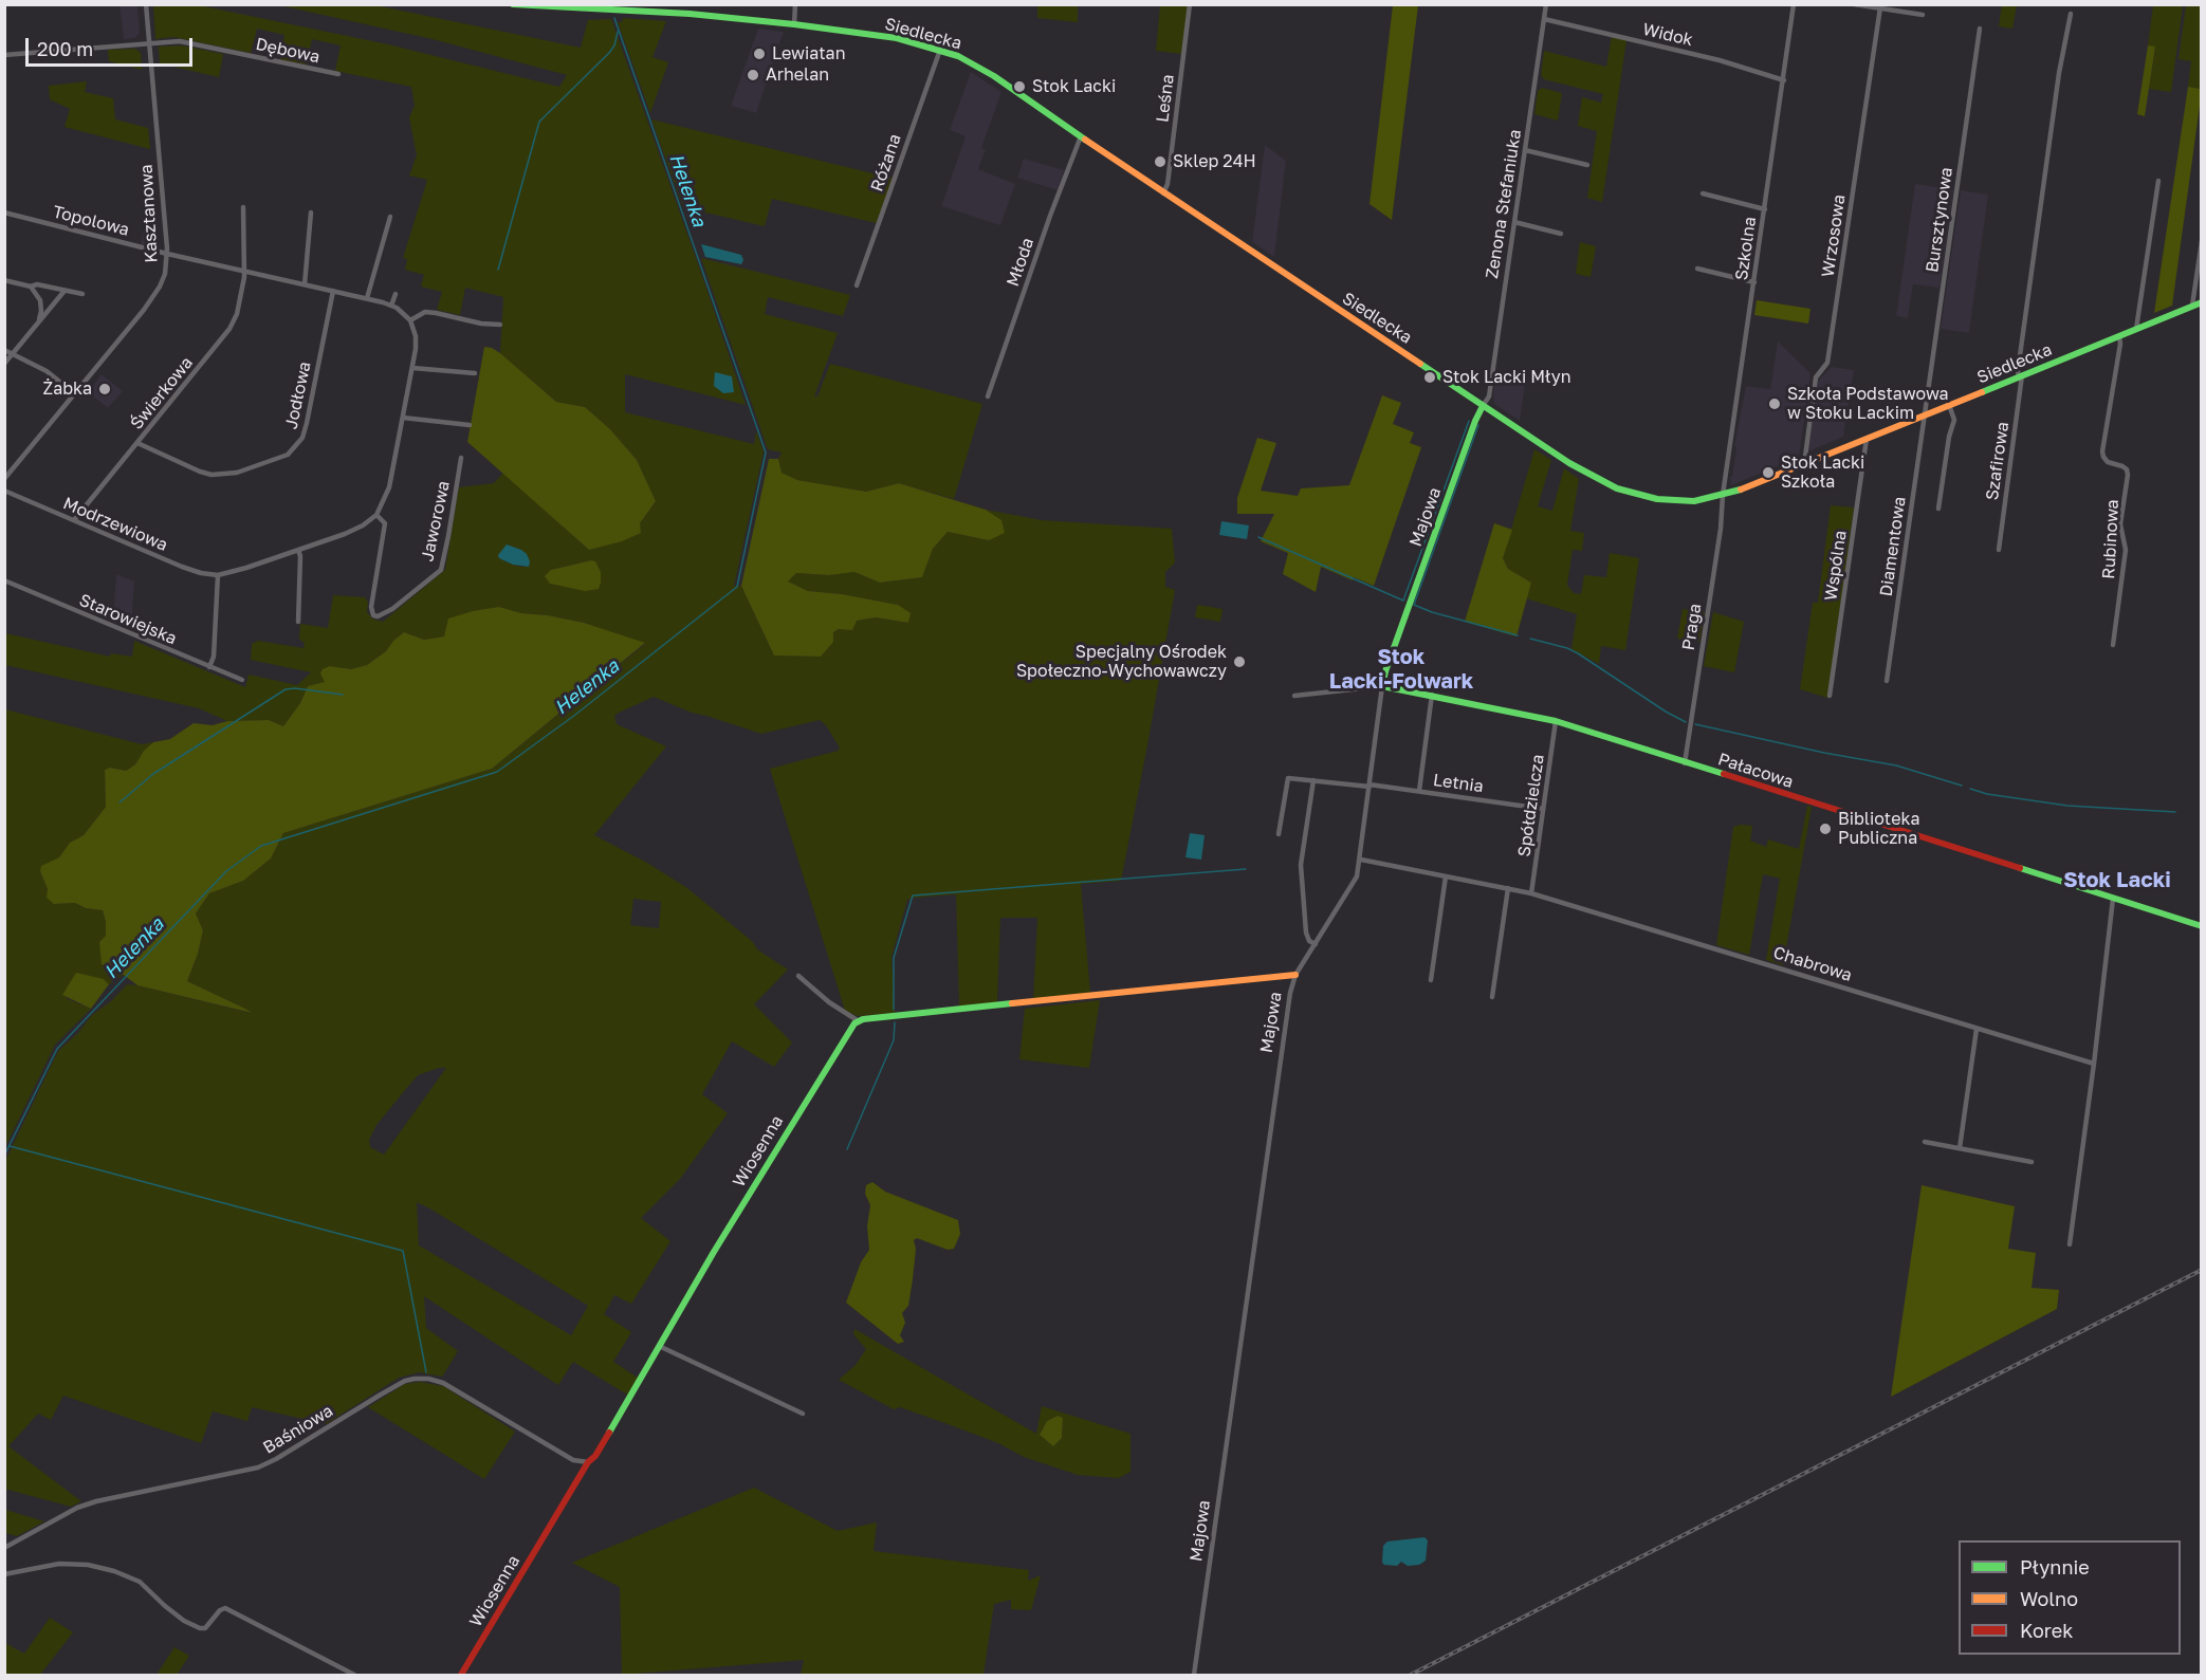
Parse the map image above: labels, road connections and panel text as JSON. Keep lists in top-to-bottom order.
{
  "streets": {
    "street": [
      "Siedlecka",
      "Widok",
      "Dębowa",
      "Leśna",
      "Różana",
      "Zenona Stefaniuka",
      "Kasztanowa",
      "Bursztynowa",
      "Topolowa",
      "Wrzosowa",
      "Szkolna",
      "Młoda",
      "Świerkowa",
      "Jodłowa",
      "Szafirowa",
      "Majowa",
      "Jaworowa",
      "Modrzewiowa",
      "Rubinowa",
      "Diamentowa",
      "Wspólna",
      "Starowiejska",
      "Praga",
      "Pałacowa",
      "Letnia",
      "Spółdzielcza",
      "Chabrowa",
      "Wiosenna",
      "Baśniowa"
    ]
  },
  "crossings": [
    ["Siedlecka", "Leśna"],
    ["Siedlecka", "Różana"],
    ["Siedlecka", "Zenona Stefaniuka"],
    ["Siedlecka", "Bursztynowa"],
    ["Siedlecka", "Wrzosowa"],
    ["Siedlecka", "Szkolna"],
    ["Siedlecka", "Młoda"],
    ["Siedlecka", "Szafirowa"],
    ["Siedlecka", "Majowa"],
    ["Siedlecka", "Rubinowa"],
    ["Siedlecka", "Diamentowa"],
    ["Siedlecka", "Wspólna"],
    ["Siedlecka", "Praga"],
    ["Widok", "Zenona Stefaniuka"],
    ["Widok", "Szkolna"],
    ["Dębowa", "Kasztanowa"],
    ["Zenona Stefaniuka", "Majowa"],
    ["Kasztanowa", "Topolowa"],
    ["Bursztynowa", "Diamentowa"],
    ["Topolowa", "Świerkowa"],
    ["Topolowa", "Jodłowa"],
    ["Szkolna", "Praga"],
    ["Świerkowa", "Jodłowa"],
    ["Świerkowa", "Modrzewiowa"],
    ["Majowa", "Pałacowa"],
    ["Majowa", "Letnia"],
    ["Majowa", "Chabrowa"],
    ["Jaworowa", "Modrzewiowa"],
    ["Praga", "Pałacowa"],
    ["Pałacowa", "Spółdzielcza"],
    ["Letnia", "Spółdzielcza"],
    ["Spółdzielcza", "Chabrowa"],
    ["Wiosenna", "Baśniowa"]
  ],
  "districts": ["Stok Lacki-Folwark", "Stok Lacki"],
  "water": ["Helenka"],
  "places": [
    "Lewiatan",
    "Arhelan",
    "Stok Lacki",
    "Sklep 24H",
    "Stok Lacki Młyn",
    "Żabka",
    "Szkoła Podstawowa w Stoku Lackim",
    "Stok Lacki Szkoła",
    "Specjalny Ośrodek Społeczno-Wychowawczy",
    "Biblioteka Publiczna"
  ],
  "legend": ["Płynnie", "Wolno", "Korek"],
  "scale_bar": "200 m"
}
